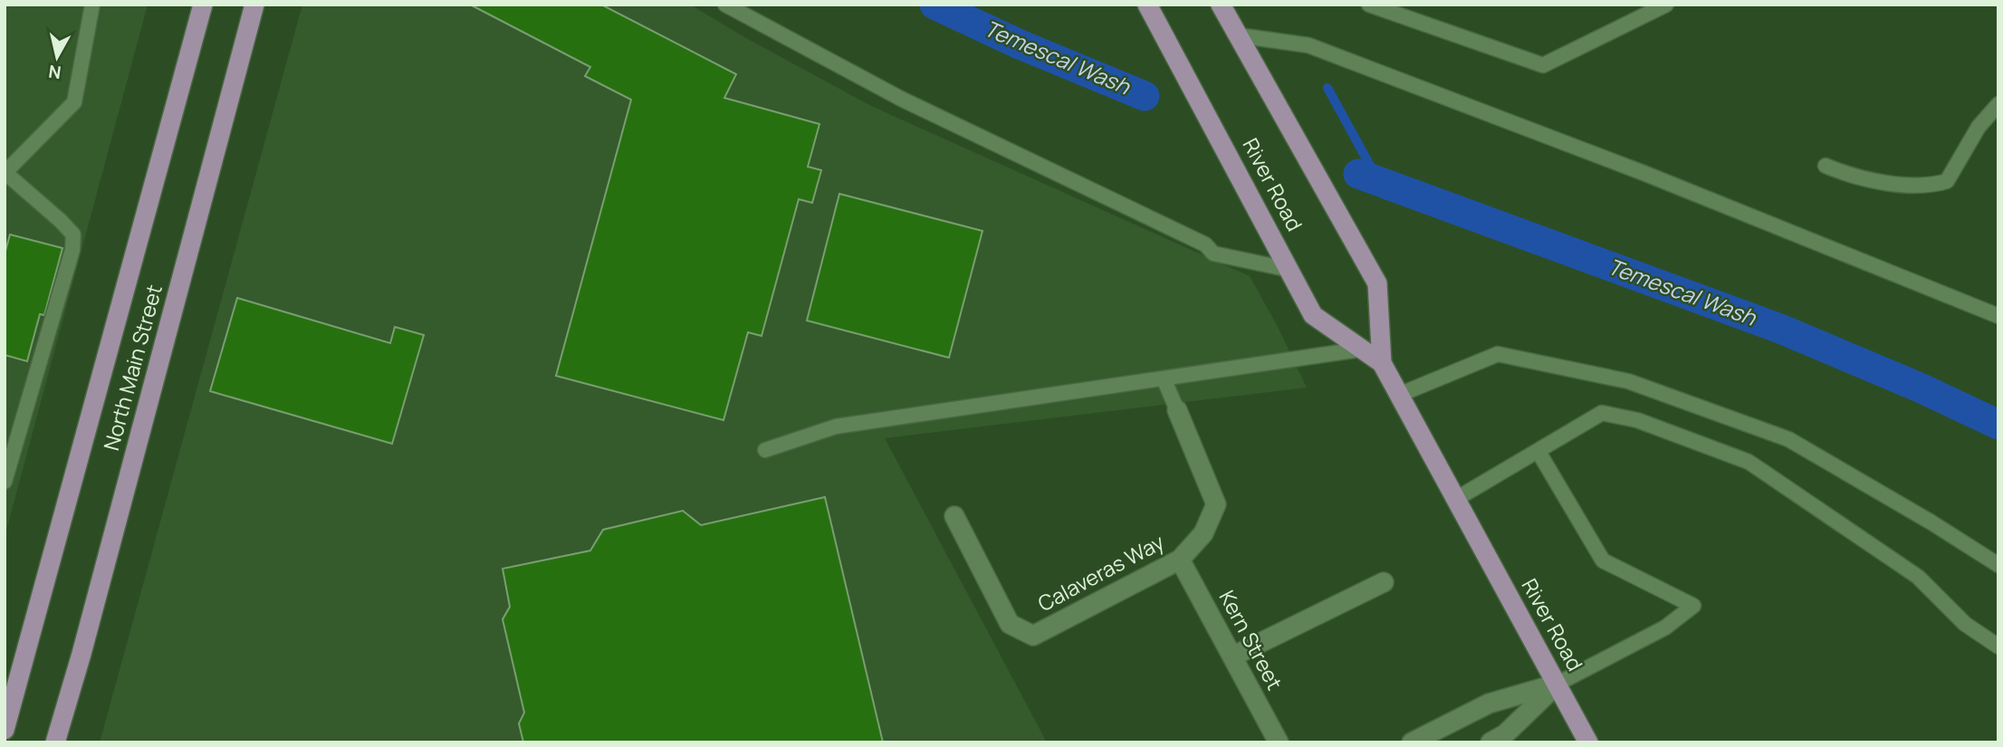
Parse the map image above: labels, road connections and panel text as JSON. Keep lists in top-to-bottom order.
{
  "streets": {
    "main road": ["River Road", "North Main Street"],
    "street": ["Calaveras Way", "Kern Street"]
  },
  "crossings": [
    ["Calaveras Way", "Kern Street"]
  ],
  "water": ["Temescal Wash"],
  "north": "bottom"
}
